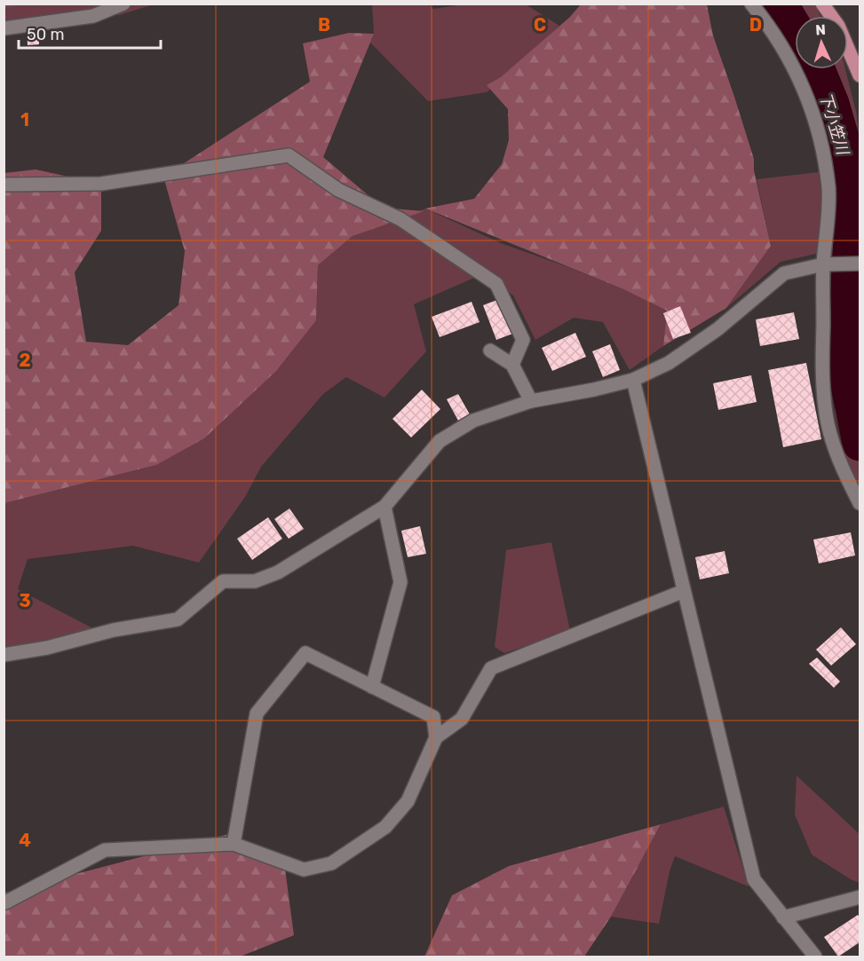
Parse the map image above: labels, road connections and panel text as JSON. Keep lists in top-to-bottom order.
{
  "water": ["下小笠川"],
  "scale_bar": "50 m",
  "north": "top",
  "grid": {
    "columns": ["B", "C", "D"],
    "rows": [
      "1",
      "2",
      "3",
      "4"
    ]
  }
}
